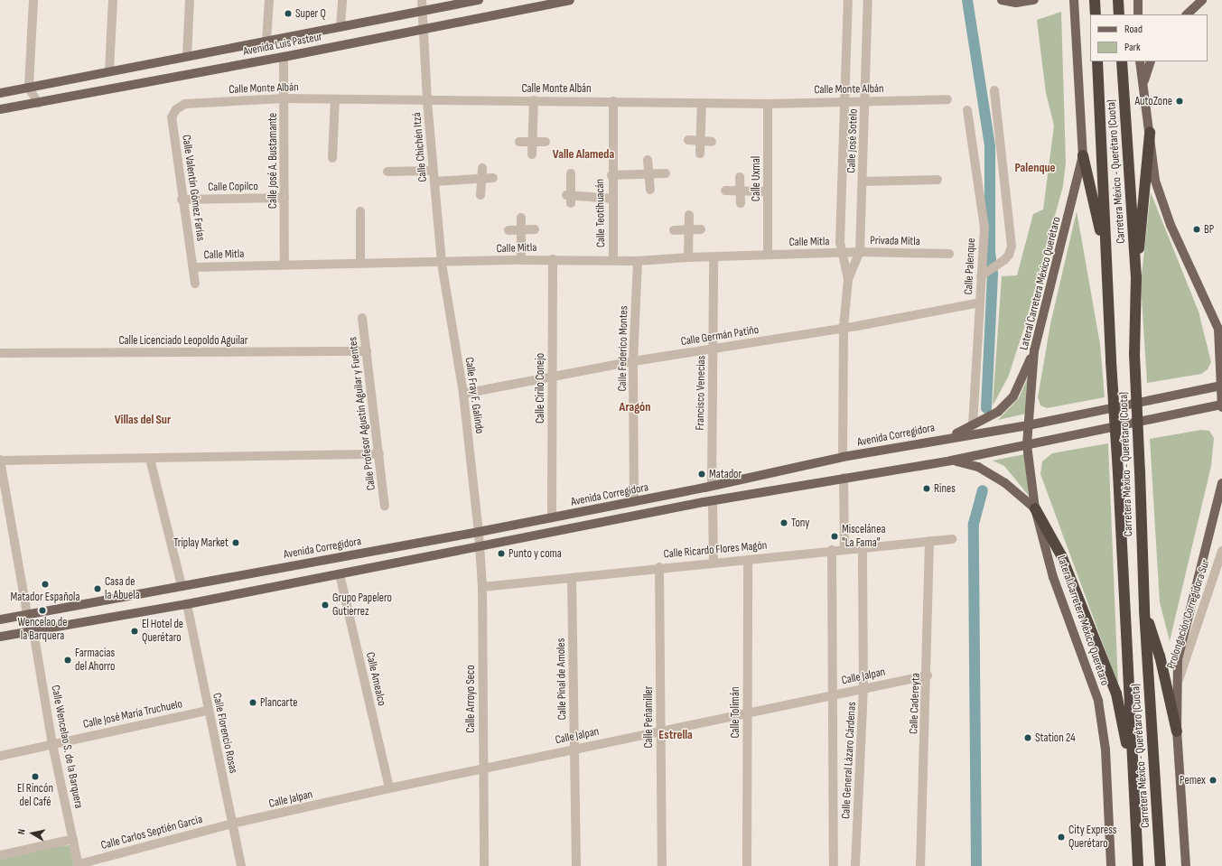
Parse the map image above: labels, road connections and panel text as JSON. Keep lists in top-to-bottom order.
{
  "streets": {
    "highway": ["Carretera México - Querétaro (Cuota)"],
    "main road": ["Avenida Luis Pasteur", "Lateral Carretera México Querétaro", "Avenida Corregidora"],
    "street": [
      "Calle Monte Albán",
      "Calle José Sotelo",
      "Calle Chichén Itzá",
      "Calle José A. Bustamante",
      "Calle Uxmal",
      "Calle Copilco",
      "Calle Valentín Gómez Farías",
      "Calle Teotihuacán",
      "Privada Mitla",
      "Calle Mitla",
      "Calle Palenque",
      "Calle Germán Patiño",
      "Calle Licenciado Leopoldo Aguilar",
      "Calle Federico Montes",
      "Calle Cirilo Conejo",
      "Francisco Venecias",
      "Calle Fray F. Galindo",
      "Calle Profesor Agustín Aguilar y Fuentes",
      "Calle Ricardo Flores Magón",
      "Prolongación Corregidora Sur",
      "Calle Jalpan",
      "Calle Amealco",
      "Calle Pinal de Amoles",
      "Calle Arroyo Seco",
      "Calle Cadereyta",
      "Calle Tolimán",
      "Calle José María Truchuelo",
      "Calle Peñamiller",
      "Calle Florencio Rosas",
      "Calle Wencelao S. de la Barquera",
      "Calle General Lázaro Cárdenas",
      "Calle Carlos Septién García"
    ]
  },
  "crossings": [
    ["Avenida Luis Pasteur", "Calle Chichén Itzá"],
    ["Avenida Luis Pasteur", "Calle José A. Bustamante"],
    ["Calle Monte Albán", "Calle José Sotelo"],
    ["Calle Monte Albán", "Calle Chichén Itzá"],
    ["Calle Monte Albán", "Calle José A. Bustamante"],
    ["Calle Monte Albán", "Calle Uxmal"],
    ["Calle Monte Albán", "Calle Valentín Gómez Farías"],
    ["Calle Monte Albán", "Calle Teotihuacán"],
    ["Calle José Sotelo", "Privada Mitla"],
    ["Calle José Sotelo", "Calle Mitla"],
    ["Calle José Sotelo", "Calle Germán Patiño"],
    ["Calle José Sotelo", "Avenida Corregidora"],
    ["Calle Chichén Itzá", "Calle Mitla"],
    ["Calle Chichén Itzá", "Calle Fray F. Galindo"],
    ["Calle José A. Bustamante", "Calle Copilco"],
    ["Calle José A. Bustamante", "Calle Mitla"],
    ["Calle Uxmal", "Calle Mitla"],
    ["Calle Copilco", "Calle Valentín Gómez Farías"],
    ["Calle Valentín Gómez Farías", "Calle Mitla"],
    ["Calle Teotihuacán", "Calle Mitla"],
    ["Privada Mitla", "Calle Mitla"],
    ["Calle Mitla", "Calle Federico Montes"],
    ["Calle Mitla", "Calle Cirilo Conejo"],
    ["Calle Mitla", "Francisco Venecias"],
    ["Calle Mitla", "Calle Fray F. Galindo"],
    ["Calle Palenque", "Calle Germán Patiño"],
    ["Lateral Carretera México Querétaro", "Avenida Corregidora"],
    ["Calle Germán Patiño", "Calle Federico Montes"],
    ["Calle Germán Patiño", "Calle Cirilo Conejo"],
    ["Calle Germán Patiño", "Francisco Venecias"],
    ["Calle Germán Patiño", "Calle Fray F. Galindo"],
    ["Calle Licenciado Leopoldo Aguilar", "Calle Profesor Agustín Aguilar y Fuentes"],
    ["Calle Federico Montes", "Avenida Corregidora"],
    ["Calle Cirilo Conejo", "Avenida Corregidora"],
    ["Francisco Venecias", "Avenida Corregidora"],
    ["Calle Fray F. Galindo", "Avenida Corregidora"],
    ["Calle Fray F. Galindo", "Calle Arroyo Seco"],
    ["Avenida Corregidora", "Calle Arroyo Seco"],
    ["Calle Ricardo Flores Magón", "Calle Pinal de Amoles"],
    ["Calle Ricardo Flores Magón", "Calle Arroyo Seco"],
    ["Calle Ricardo Flores Magón", "Calle Cadereyta"],
    ["Calle Ricardo Flores Magón", "Calle Tolimán"],
    ["Calle Ricardo Flores Magón", "Calle Peñamiller"],
    ["Calle Ricardo Flores Magón", "Calle General Lázaro Cárdenas"],
    ["Calle Jalpan", "Calle Amealco"],
    ["Calle Jalpan", "Calle Pinal de Amoles"],
    ["Calle Jalpan", "Calle Arroyo Seco"],
    ["Calle Jalpan", "Calle Cadereyta"],
    ["Calle Jalpan", "Calle Tolimán"],
    ["Calle Jalpan", "Calle Peñamiller"],
    ["Calle Jalpan", "Calle Florencio Rosas"],
    ["Calle Jalpan", "Calle General Lázaro Cárdenas"],
    ["Calle Jalpan", "Calle Carlos Septién García"],
    ["Calle José María Truchuelo", "Calle Florencio Rosas"],
    ["Calle José María Truchuelo", "Calle Wencelao S. de la Barquera"],
    ["Calle Florencio Rosas", "Calle Carlos Septién García"],
    ["Calle Wencelao S. de la Barquera", "Calle Carlos Septién García"]
  ],
  "districts": [
    "Valle Alameda",
    "Palenque",
    "Aragón",
    "Villas del Sur",
    "Estrella"
  ],
  "places": [
    "Super Q",
    "AutoZone",
    "BP",
    "Matador",
    "Rines",
    "Tony",
    "Miscelánea \"La Fama\"",
    "Triplay Market",
    "Punto y coma",
    "Matador Española",
    "Casa de la Abuela",
    "Grupo Papelero Gutierrez",
    "Wencelao de la Barquera",
    "El Hotel de Querétaro",
    "Farmacias del Ahorro",
    "Plancarte",
    "Station 24",
    "El Rincón del Café",
    "Pemex",
    "City Express Querétaro"
  ],
  "legend": ["Road", "Park"],
  "north": "left"
}
